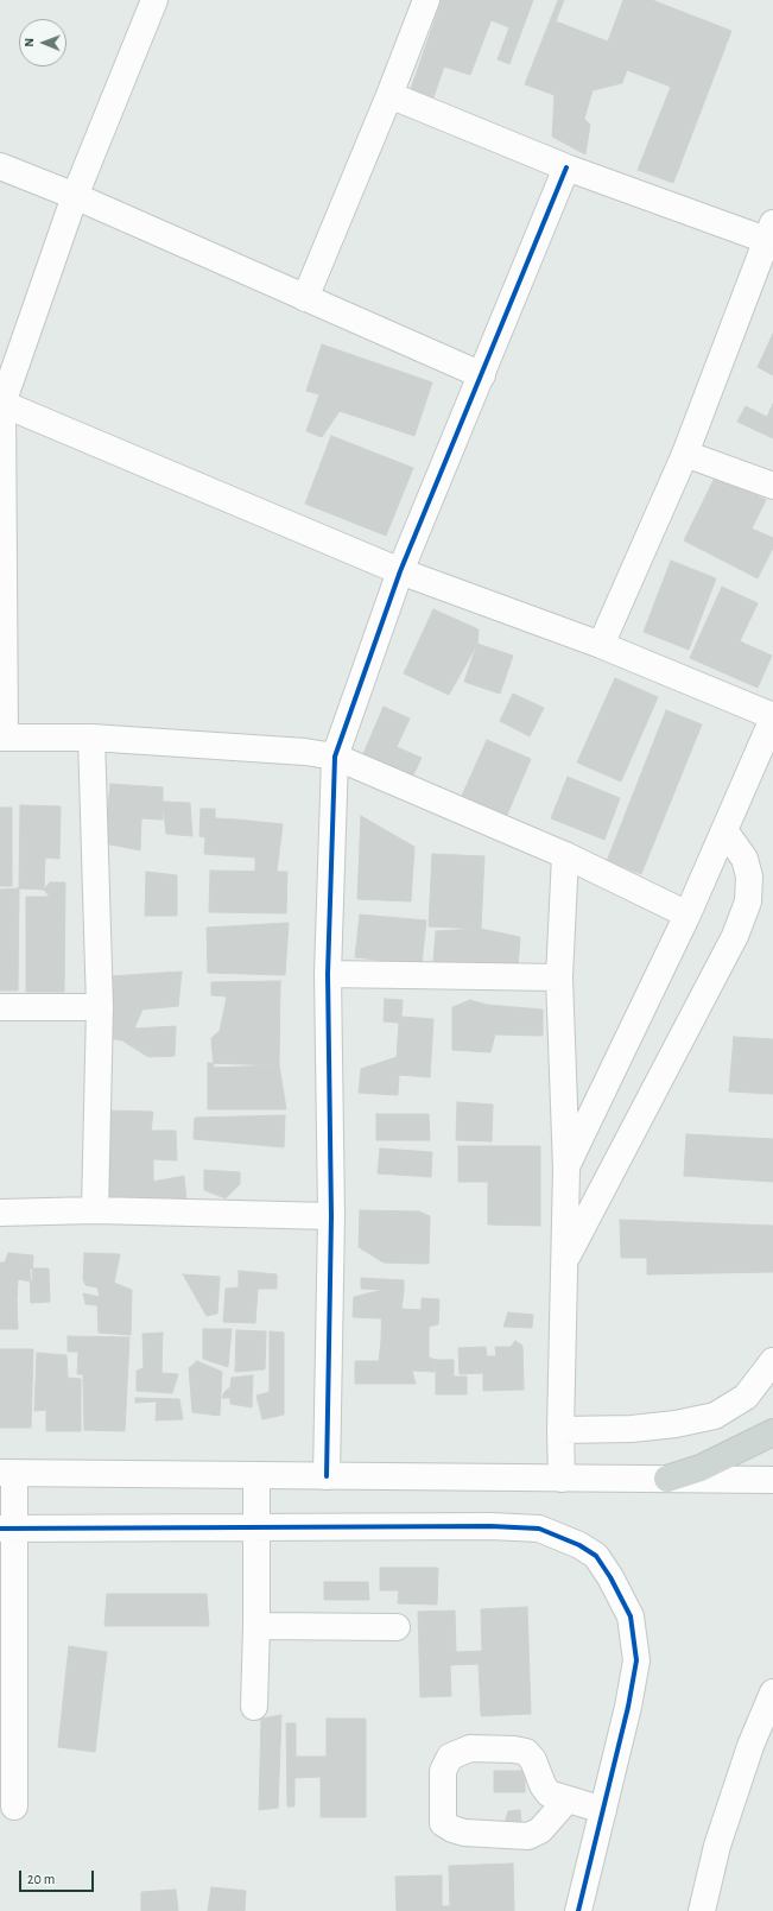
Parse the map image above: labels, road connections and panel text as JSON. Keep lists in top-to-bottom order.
{
  "scale_bar": "20 m",
  "north": "left"
}
